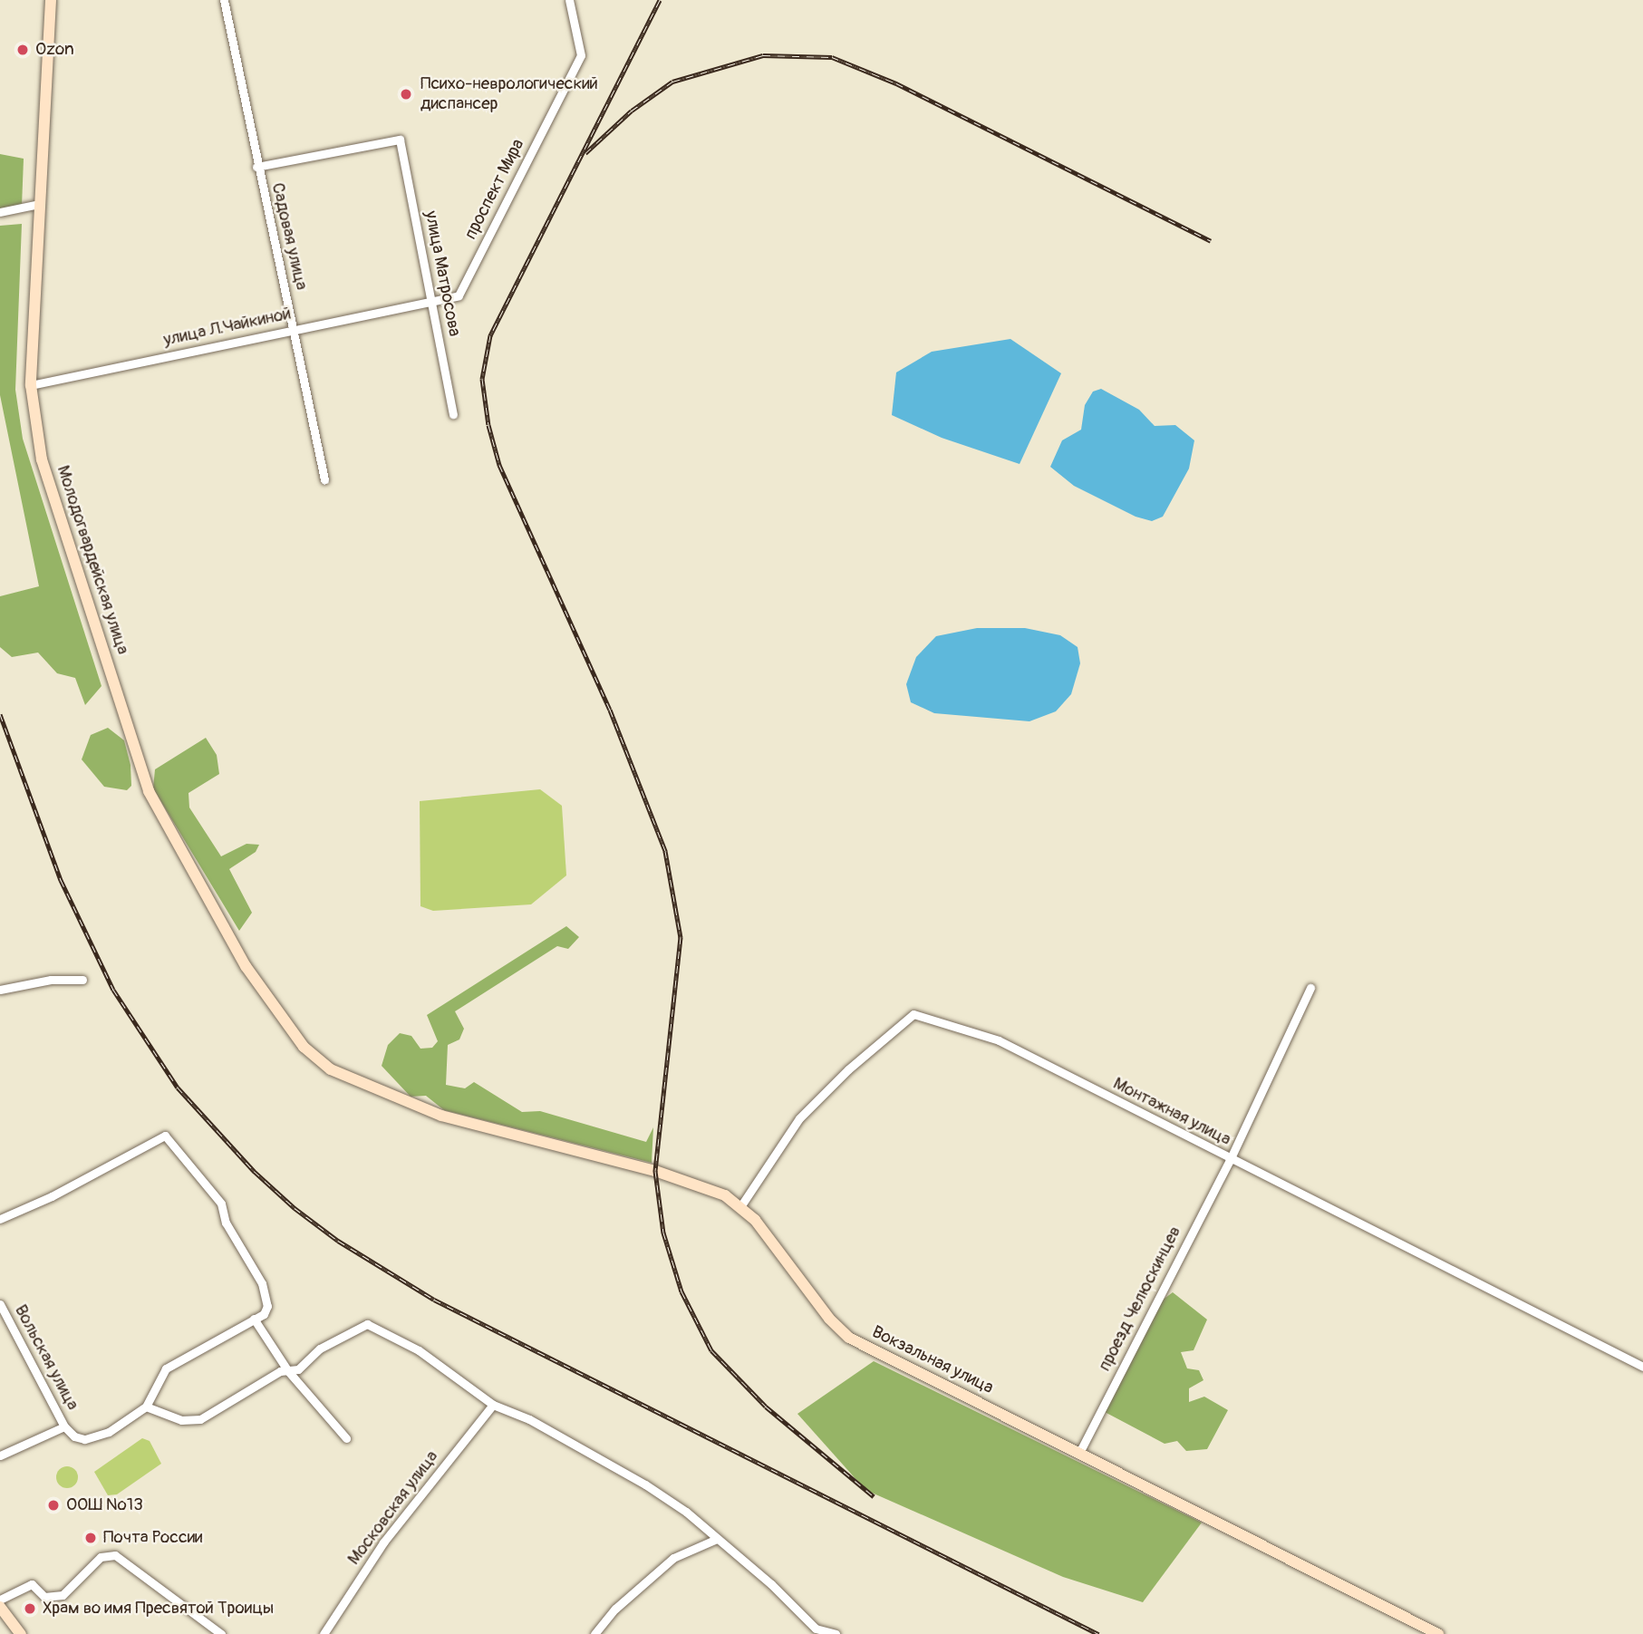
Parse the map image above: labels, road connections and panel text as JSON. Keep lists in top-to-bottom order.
{
  "streets": {
    "street": [
      "проспект Мира",
      "Садовая улица",
      "улица Матросова",
      "улица Л.Чайкиной",
      "Молодогвардейская улица",
      "Монтажная улица",
      "проезд Челюскинцев",
      "Вольская улица",
      "Вокзальная улица",
      "Московская улица"
    ]
  },
  "crossings": [
    ["проспект Мира", "улица Матросова"],
    ["проспект Мира", "улица Л.Чайкиной"],
    ["Садовая улица", "улица Матросова"],
    ["Садовая улица", "улица Л.Чайкиной"],
    ["улица Матросова", "улица Л.Чайкиной"],
    ["улица Л.Чайкиной", "Молодогвардейская улица"],
    ["Молодогвардейская улица", "Вокзальная улица"],
    ["Монтажная улица", "проезд Челюскинцев"],
    ["Монтажная улица", "Вокзальная улица"],
    ["проезд Челюскинцев", "Вокзальная улица"]
  ],
  "places": [
    "Ozon",
    "Психо-неврологический диспансер",
    "ООШ №13",
    "Почта России",
    "Храм во имя Пресвятой Троицы"
  ]
}
